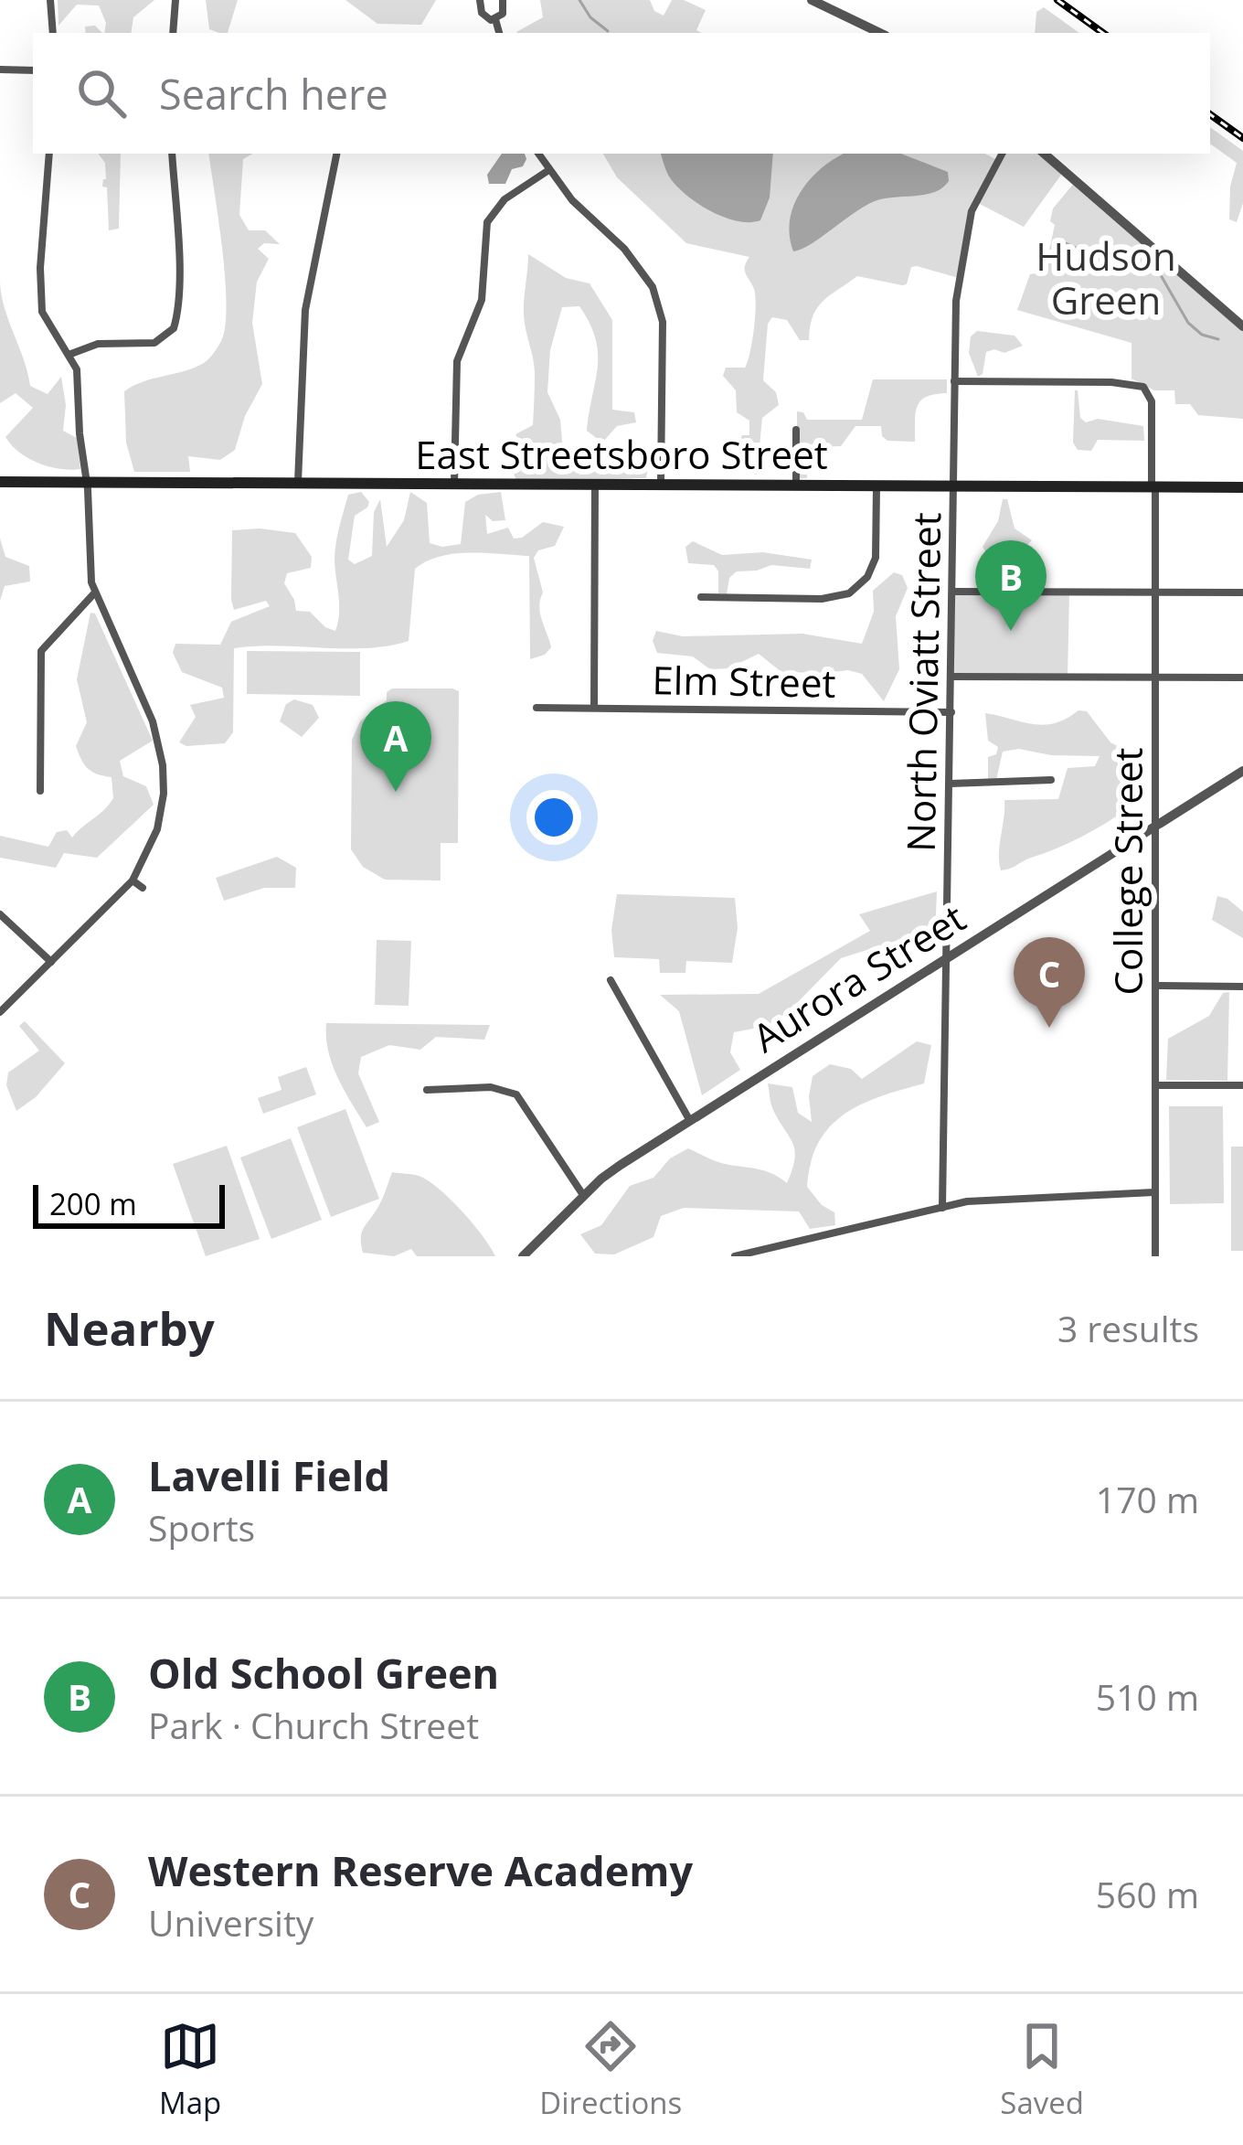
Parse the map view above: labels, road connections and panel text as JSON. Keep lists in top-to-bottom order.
{
  "streets": {
    "main road": ["East Streetsboro Street"],
    "street": [
      "Elm Street",
      "North Oviatt Street",
      "College Street",
      "Aurora Street"
    ]
  },
  "crossings": [
    ["East Streetsboro Street", "North Oviatt Street"],
    ["East Streetsboro Street", "College Street"],
    ["Elm Street", "North Oviatt Street"],
    ["North Oviatt Street", "College Street"],
    ["North Oviatt Street", "Aurora Street"],
    ["College Street", "Aurora Street"]
  ],
  "parks": ["Hudson Green"],
  "scale_bar": "200 m",
  "page": {
    "search": "Search here",
    "pins": ["B", "A", "C"],
    "scale": "200 m",
    "heading": ["Nearby", "3 results"],
    "list": [
      {
        "mark": "A",
        "name": "Lavelli Field",
        "note": "Sports",
        "value": "170 m"
      },
      {
        "mark": "B",
        "name": "Old School Green",
        "note": "Park · Church Street",
        "value": "510 m"
      },
      {
        "mark": "C",
        "name": "Western Reserve Academy",
        "note": "University",
        "value": "560 m"
      }
    ],
    "nav": ["Map", "Directions", "Saved"]
  }
}
